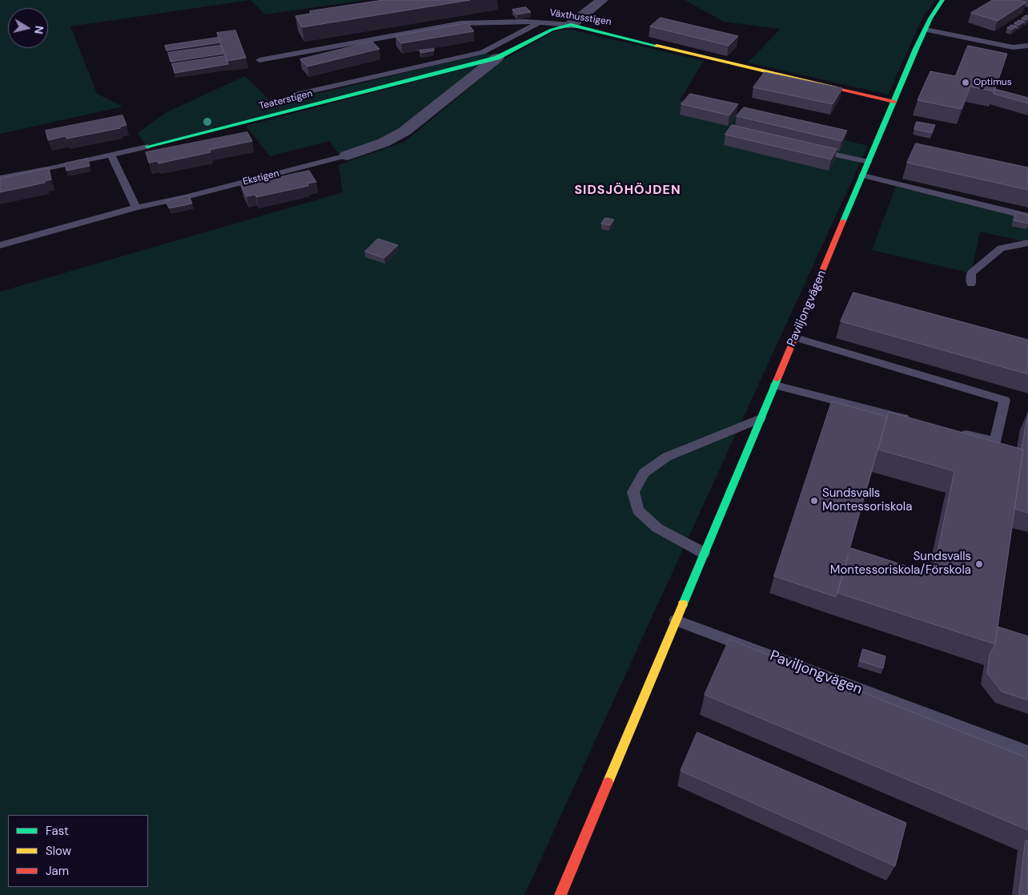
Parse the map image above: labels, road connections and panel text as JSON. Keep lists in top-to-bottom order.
{
  "streets": {
    "street": [
      "Växthusstigen",
      "Teaterstigen",
      "Ekstigen",
      "Paviljongvägen"
    ]
  },
  "crossings": [
    ["Växthusstigen", "Teaterstigen"],
    ["Växthusstigen", "Paviljongvägen"],
    ["Teaterstigen", "Ekstigen"]
  ],
  "districts": ["SIDSJÖHÖJDEN"],
  "places": ["Optimus", "Sundsvalls Montessoriskola", "Sundsvalls Montessoriskola/Förskola"],
  "legend": ["Fast", "Slow", "Jam"],
  "north": "right"
}
